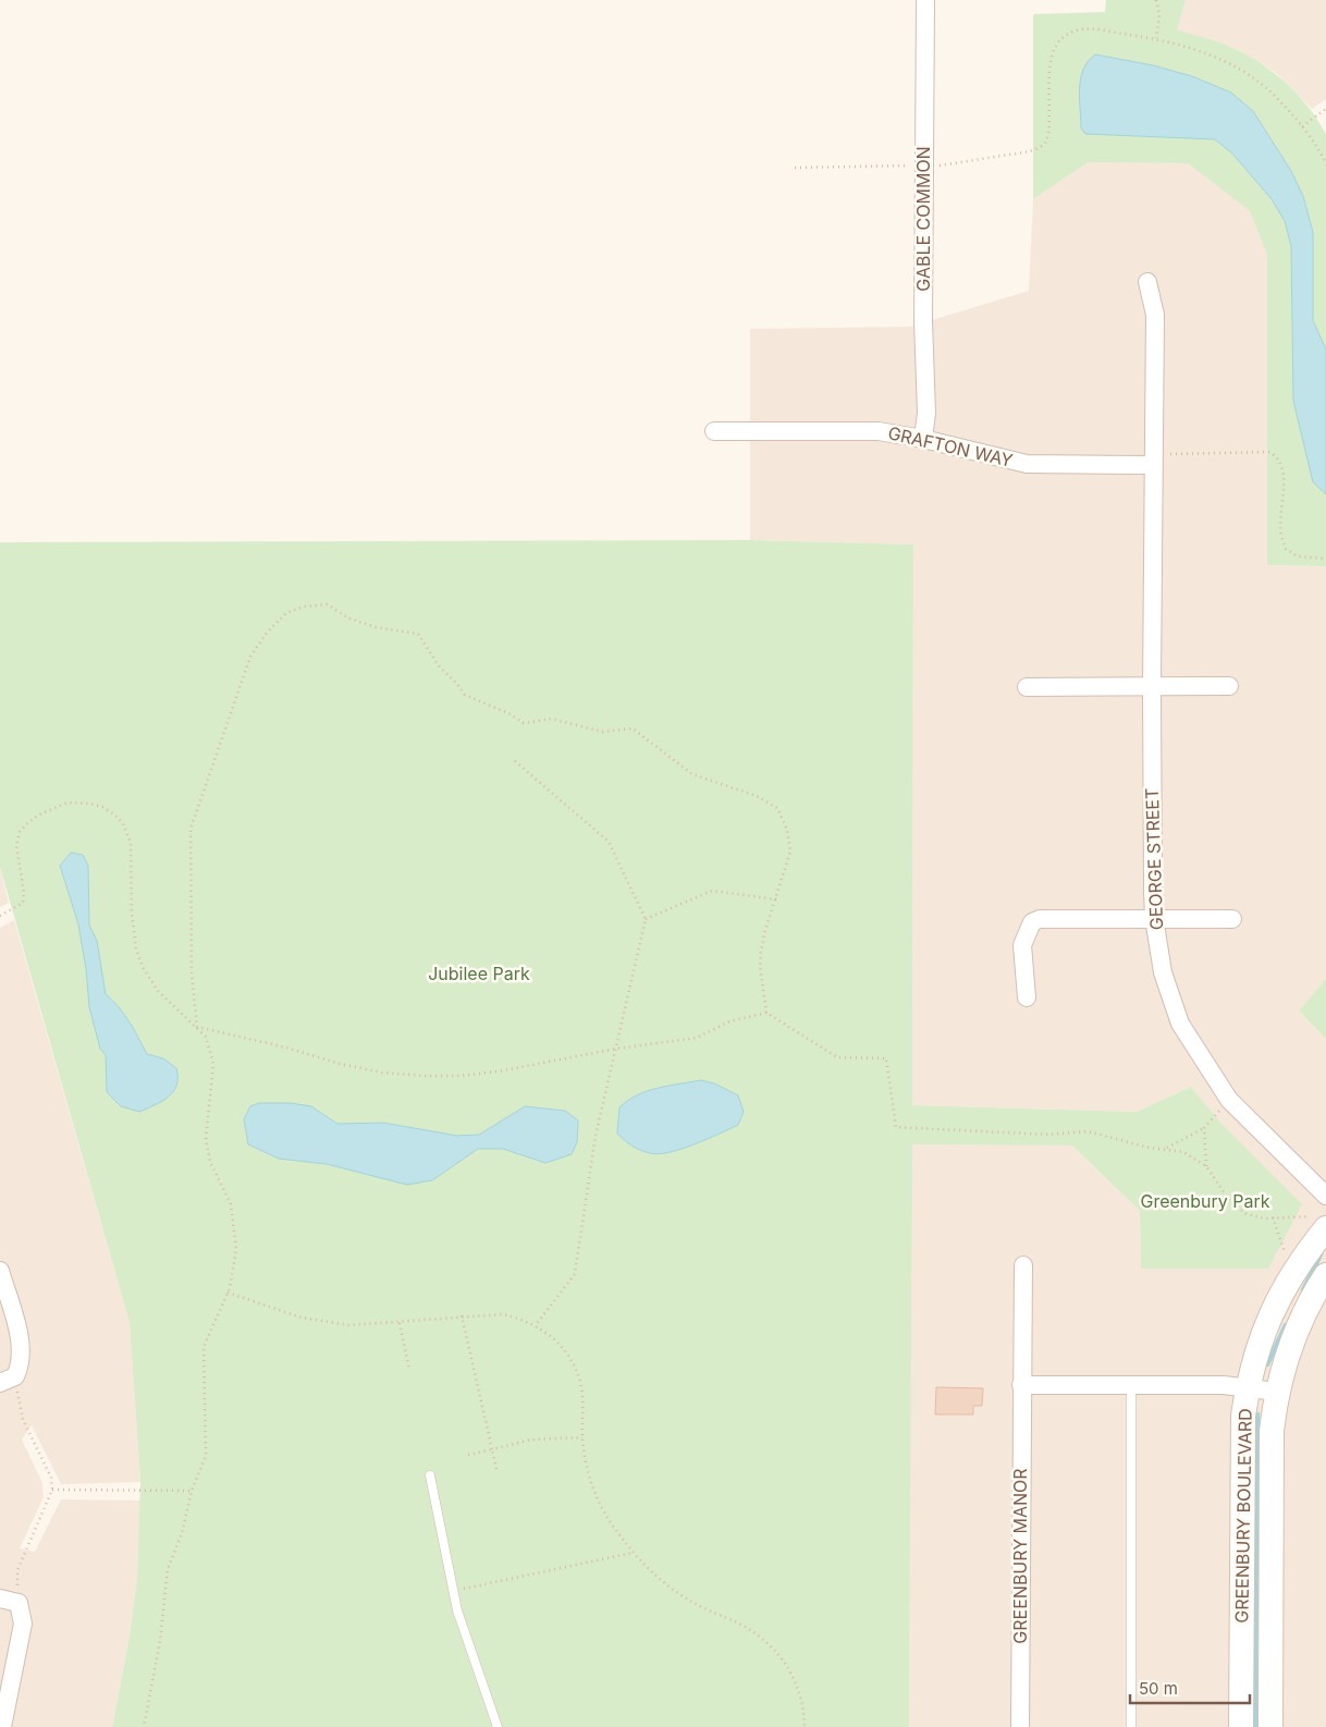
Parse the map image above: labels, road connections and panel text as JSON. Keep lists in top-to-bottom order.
{
  "streets": {
    "street": [
      "GABLE COMMON",
      "GRAFTON WAY",
      "GEORGE STREET",
      "GREENBURY BOULEVARD",
      "GREENBURY MANOR"
    ]
  },
  "crossings": [
    ["GABLE COMMON", "GRAFTON WAY"],
    ["GRAFTON WAY", "GEORGE STREET"]
  ],
  "parks": ["Jubilee Park", "Greenbury Park"],
  "scale_bar": "50 m"
}
